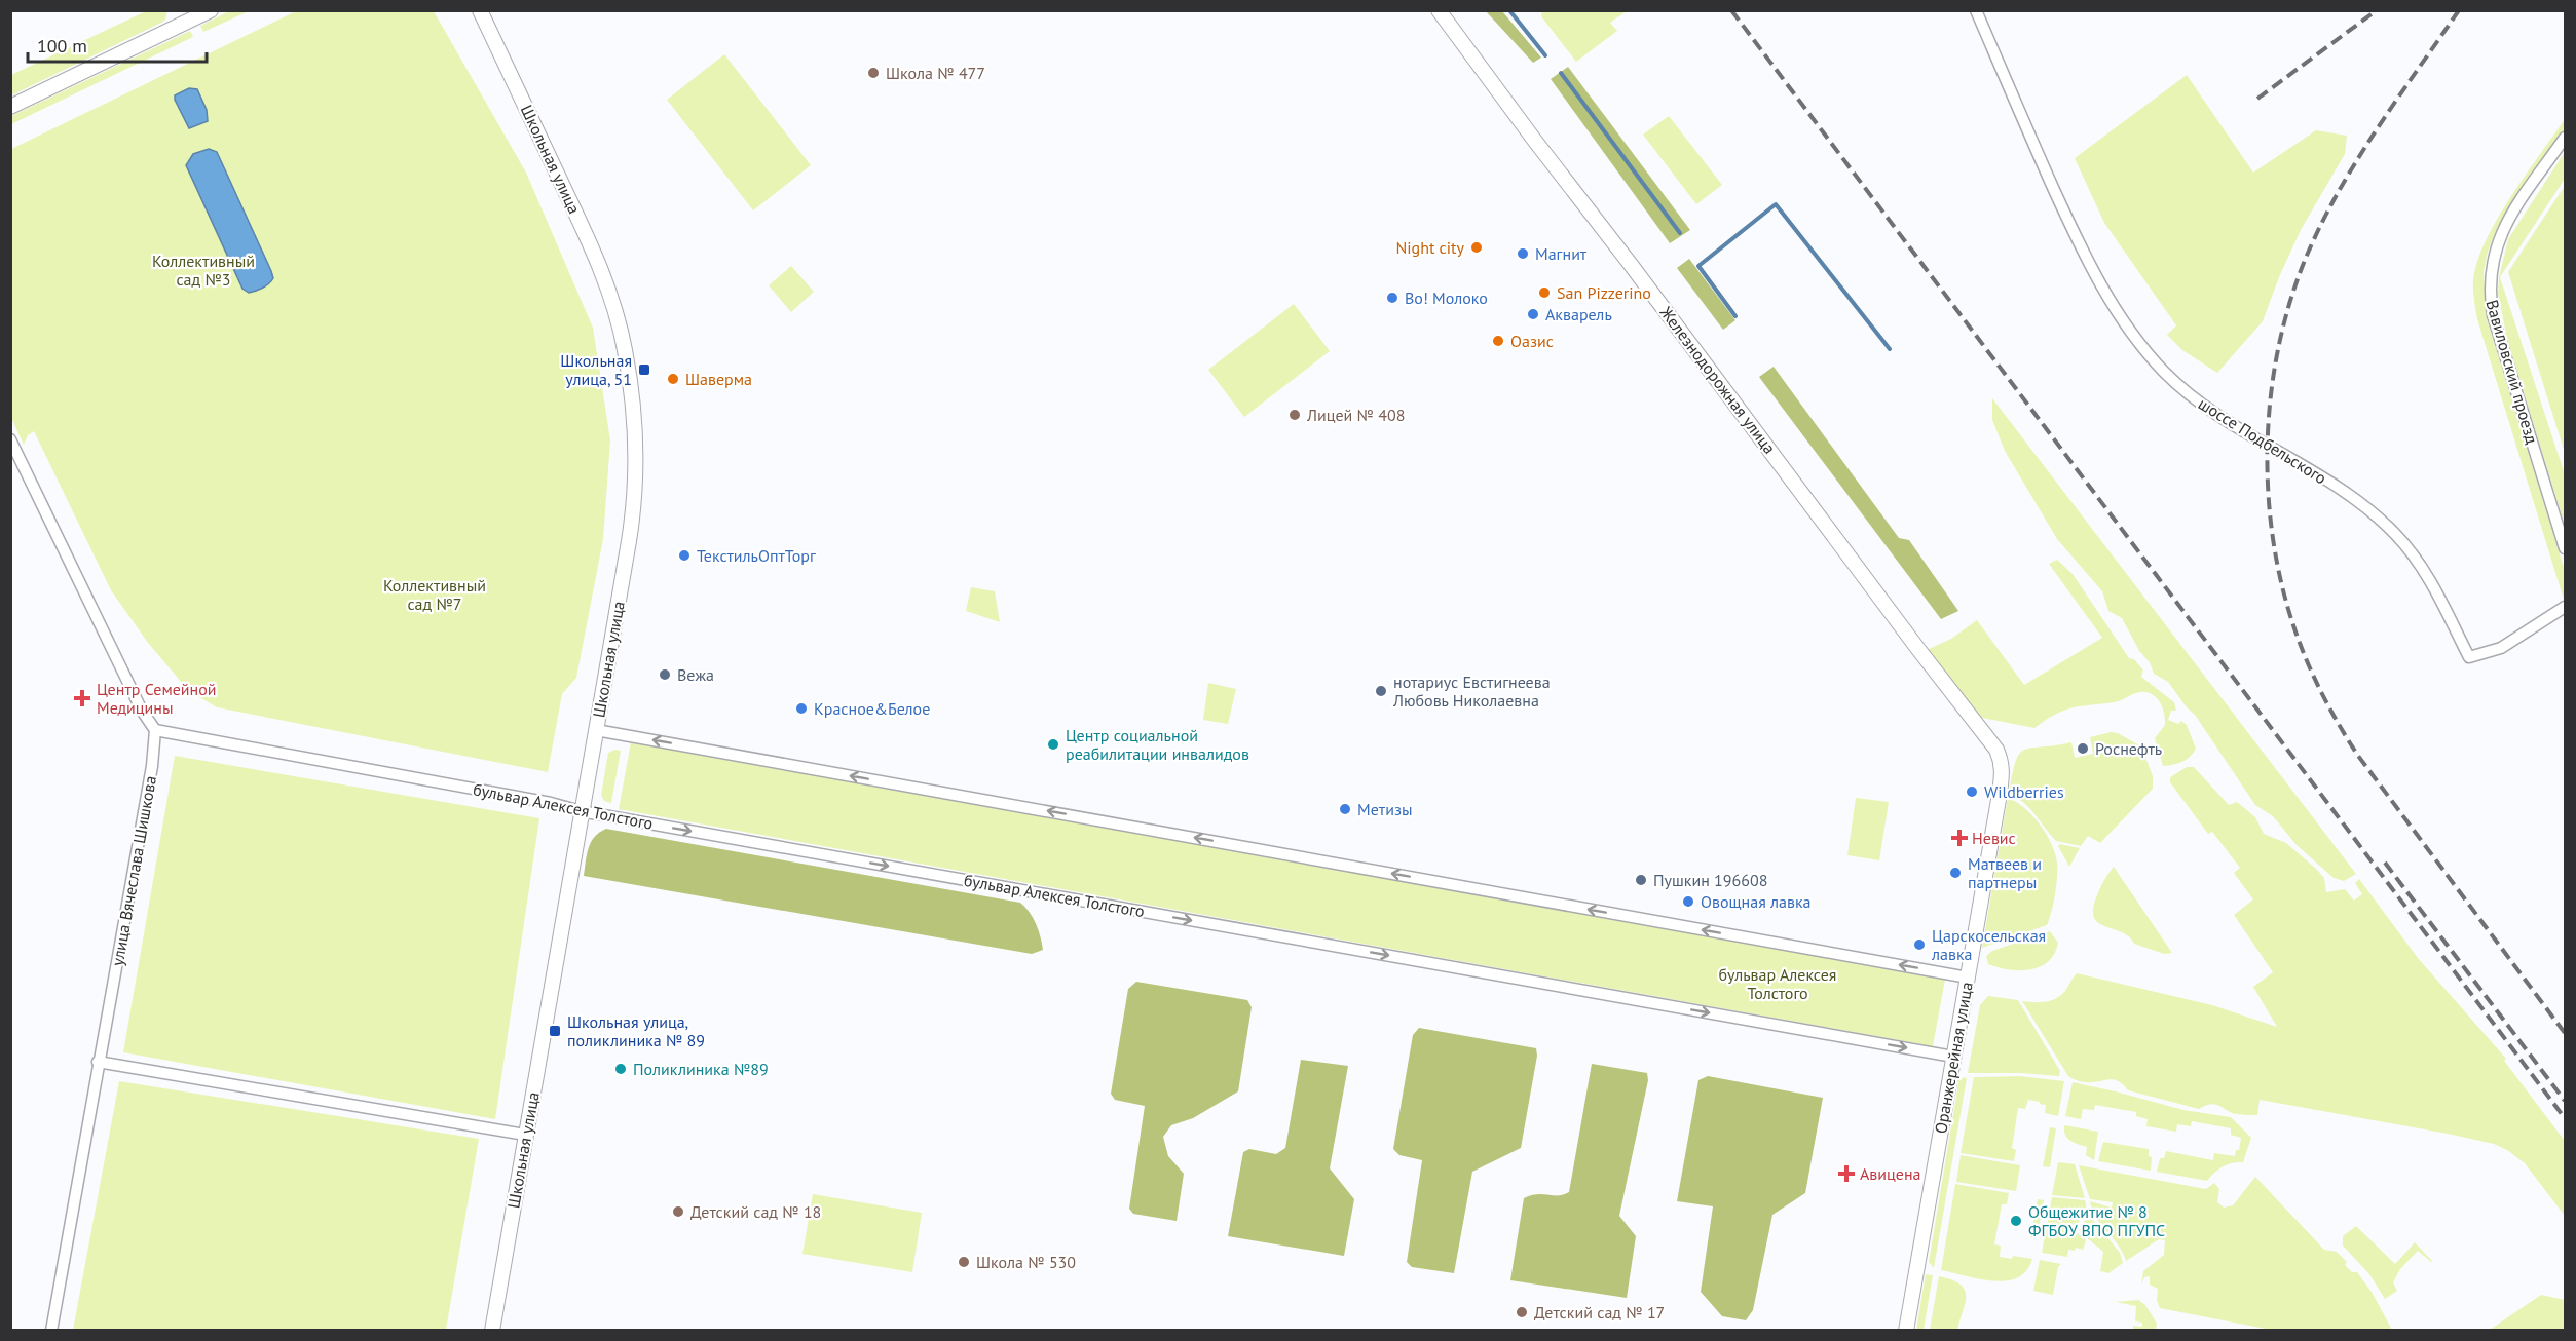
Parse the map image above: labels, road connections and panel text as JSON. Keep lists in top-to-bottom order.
{
  "streets": {
    "street": [
      "Школьная улица",
      "Вавиловский проезд",
      "Железнодорожная улица",
      "шоссе Подбельского",
      "бульвар Алексея Толстого",
      "улица Вячеслава Шишкова",
      "Оранжерейная улица"
    ]
  },
  "crossings": [
    ["Школьная улица", "бульвар Алексея Толстого"],
    ["Железнодорожная улица", "Оранжерейная улица"],
    ["бульвар Алексея Толстого", "улица Вячеслава Шишкова"],
    ["бульвар Алексея Толстого", "Оранжерейная улица"]
  ],
  "parks": ["Коллективный сад №3", "Коллективный сад №7", "бульвар Алексея Толстого"],
  "places": {
    "other": [
      "Школа № 477",
      "Night city",
      "Магнит",
      "San Pizzerino",
      "Во! Молоко",
      "Акварель",
      "Оазис",
      "Шаверма",
      "Лицей № 408",
      "ТекстильОптТорг",
      "Вежа",
      "нотариус Евстигнеева Любовь Николаевна",
      "Красное&Белое",
      "Центр социальной реабилитации инвалидов",
      "Роснефть",
      "Wildberries",
      "Метизы",
      "Матвеев и партнеры",
      "Пушкин 196608",
      "Овощная лавка",
      "Царскосельская лавка",
      "Поликлиника №89",
      "Детский сад № 18",
      "Общежитие № 8 ФГБОУ ВПО ПГУПС",
      "Школа № 530",
      "Детский сад № 17"
    ],
    "transit": ["Школьная улица, 51", "Школьная улица, поликлиника № 89"],
    "health": ["Центр Семейной Медицины", "Невис", "Авицена"]
  },
  "scale_bar": "100 m"
}
